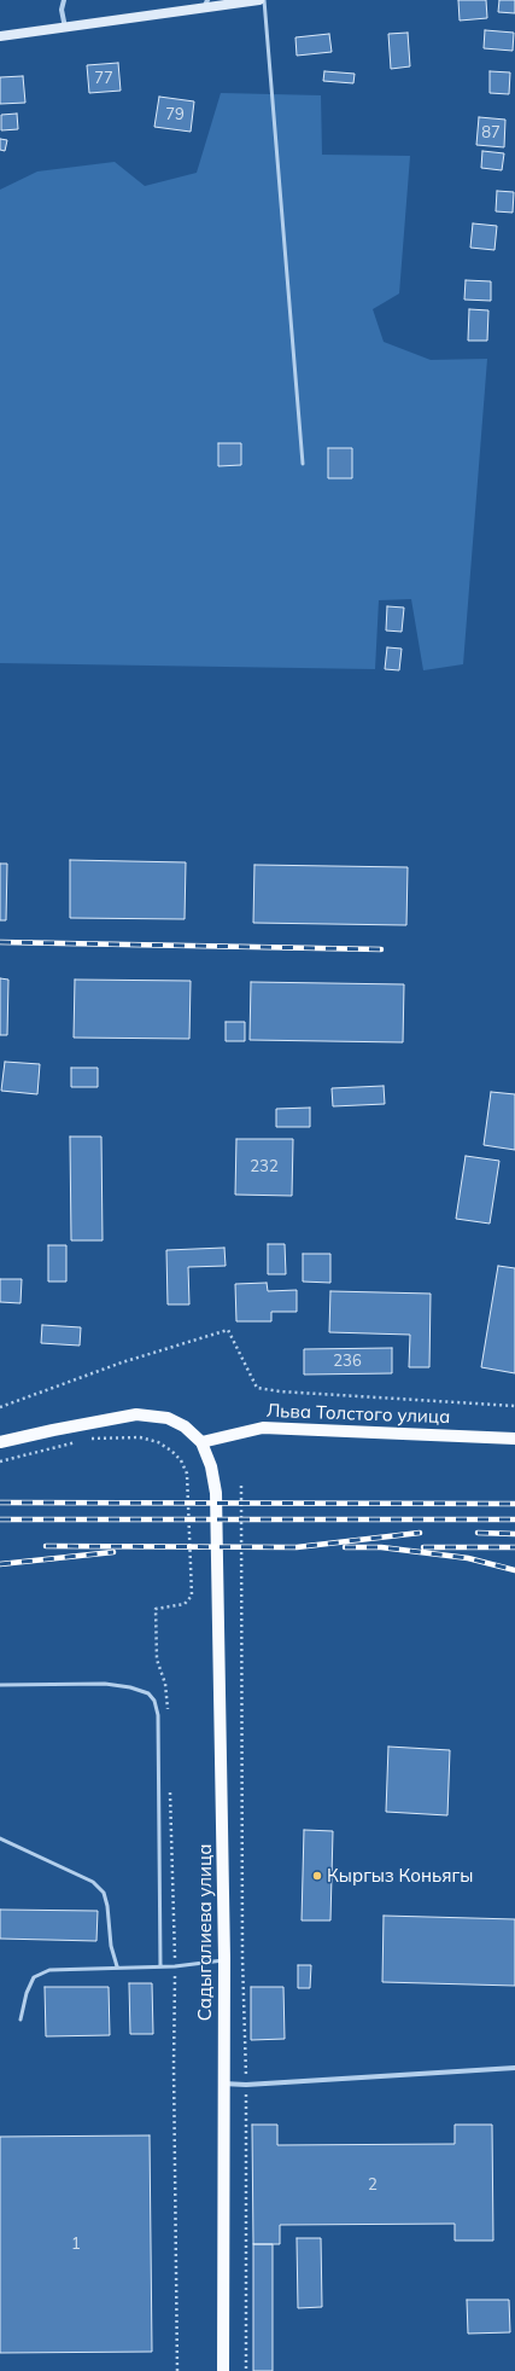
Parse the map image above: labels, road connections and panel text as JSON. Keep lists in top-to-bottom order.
{
  "streets": {
    "main road": ["Льва Толстого улица", "Садыгалиева улица"]
  },
  "crossings": [
    ["Льва Толстого улица", "Садыгалиева улица"]
  ],
  "places": ["Кыргыз Коньягы"],
  "house_numbers": [
    "77",
    "79",
    "87",
    "232",
    "236",
    "2",
    "1"
  ]
}
